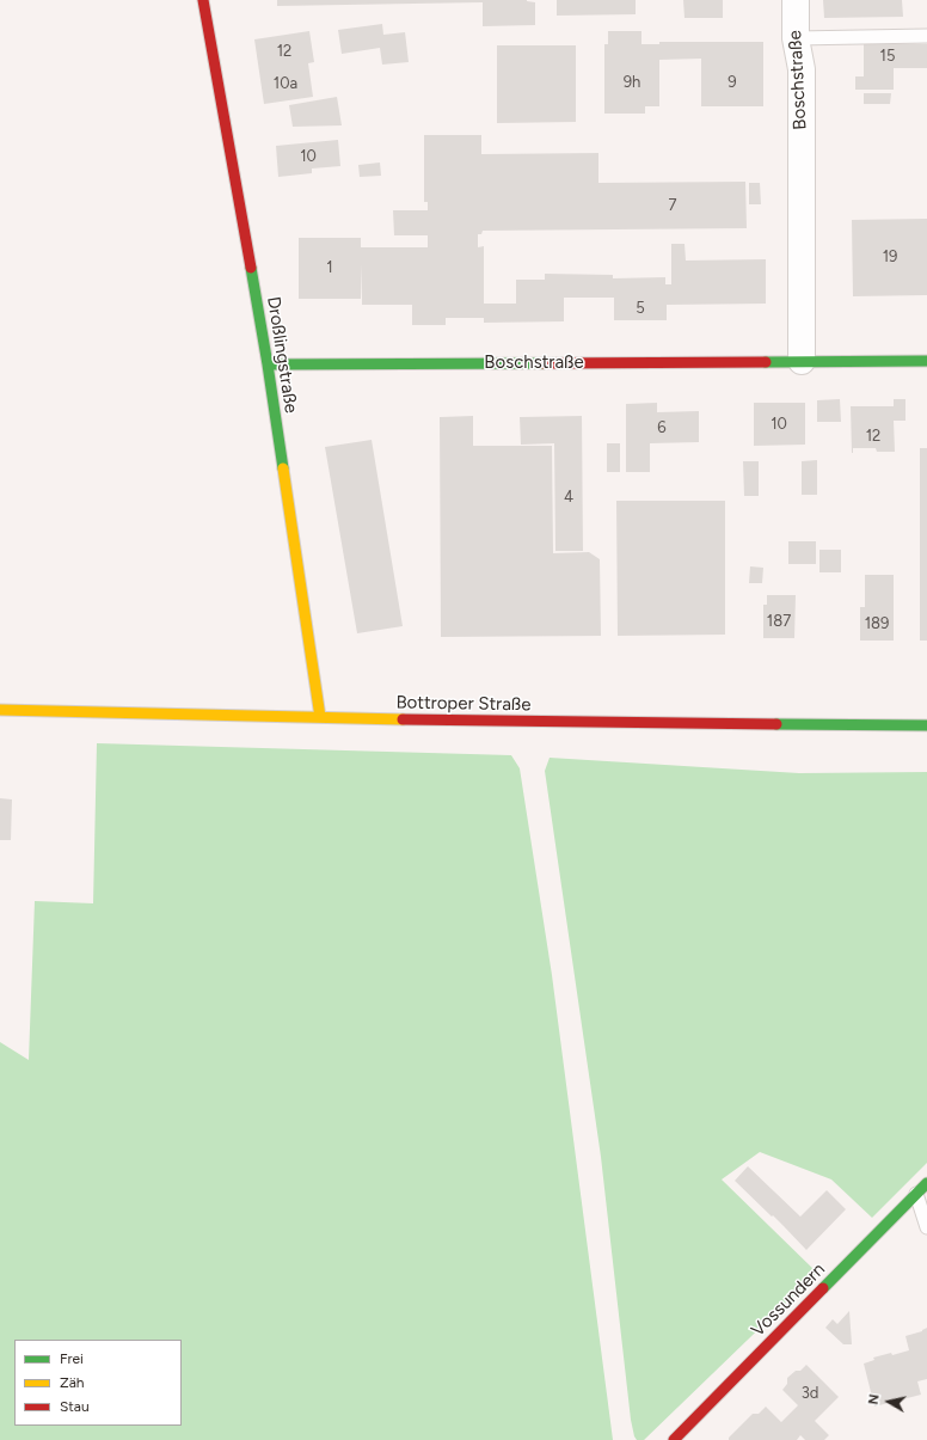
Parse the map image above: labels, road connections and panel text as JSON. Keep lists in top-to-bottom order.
{
  "streets": {
    "street": [
      "Boschstraße",
      "Droßlingstraße",
      "Bottroper Straße",
      "Vossundern"
    ]
  },
  "crossings": [
    ["Boschstraße", "Droßlingstraße"],
    ["Droßlingstraße", "Bottroper Straße"]
  ],
  "house_numbers": [
    "12",
    "15",
    "9h",
    "9",
    "10a",
    "10",
    "7",
    "19",
    "1",
    "5",
    "10",
    "6",
    "12",
    "4",
    "187",
    "189",
    "3d"
  ],
  "legend": ["Frei", "Zäh", "Stau"],
  "north": "left"
}
